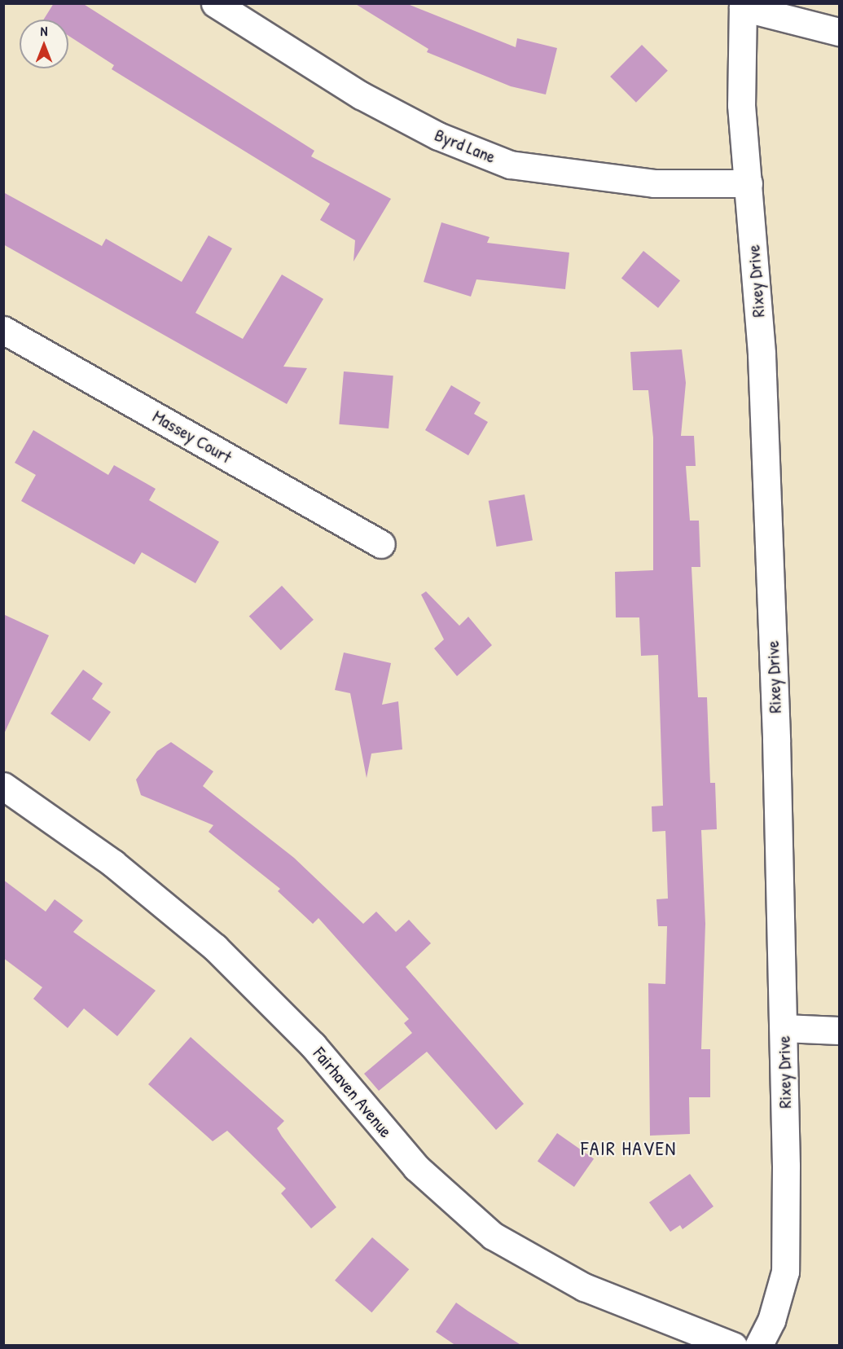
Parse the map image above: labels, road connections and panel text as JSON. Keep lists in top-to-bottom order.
{
  "streets": {
    "street": [
      "Byrd Lane",
      "Rixey Drive",
      "Massey Court",
      "Fairhaven Avenue"
    ]
  },
  "crossings": [
    ["Byrd Lane", "Rixey Drive"]
  ],
  "districts": ["FAIR HAVEN"],
  "north": "top"
}
